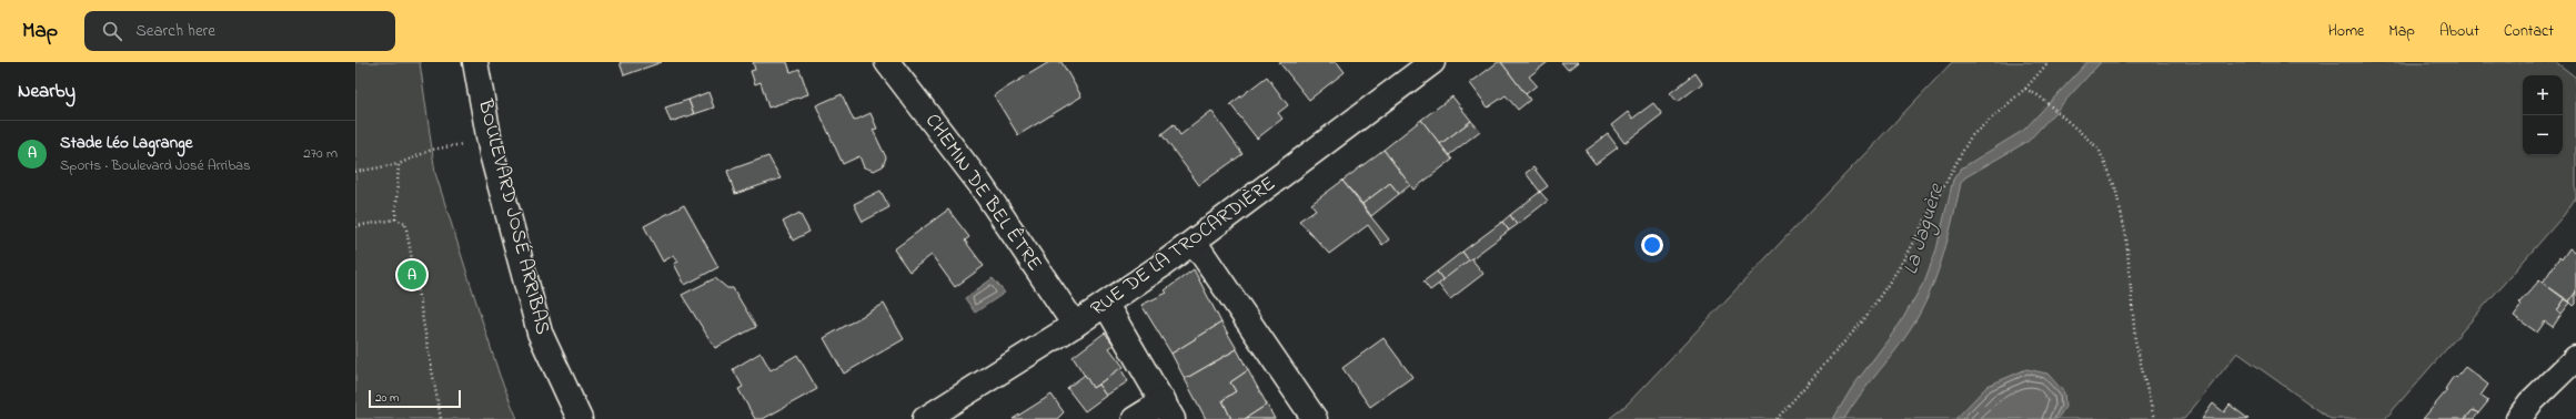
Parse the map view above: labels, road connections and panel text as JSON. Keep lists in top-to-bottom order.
{
  "streets": {
    "street": ["CHEMIN DE BEL ÊTRE", "BOULEVARD JOSÉ ARRIBAS", "RUE DE LA TROCARDIÈRE"]
  },
  "crossings": [
    ["CHEMIN DE BEL ÊTRE", "RUE DE LA TROCARDIÈRE"]
  ],
  "water": ["La Jaguère"],
  "scale_bar": "20 m",
  "page": {
    "header": "Map",
    "search": "Search here",
    "nav": [
      "Home",
      "Map",
      "About",
      "Contact"
    ],
    "heading": "Nearby",
    "map_buttons": ["+", "−"],
    "list": [
      {
        "mark": "A",
        "name": "Stade Léo Lagrange",
        "note": "Sports · Boulevard José Arribas",
        "value": "270 m"
      }
    ],
    "pins": "A",
    "scale": "20 m"
  }
}
